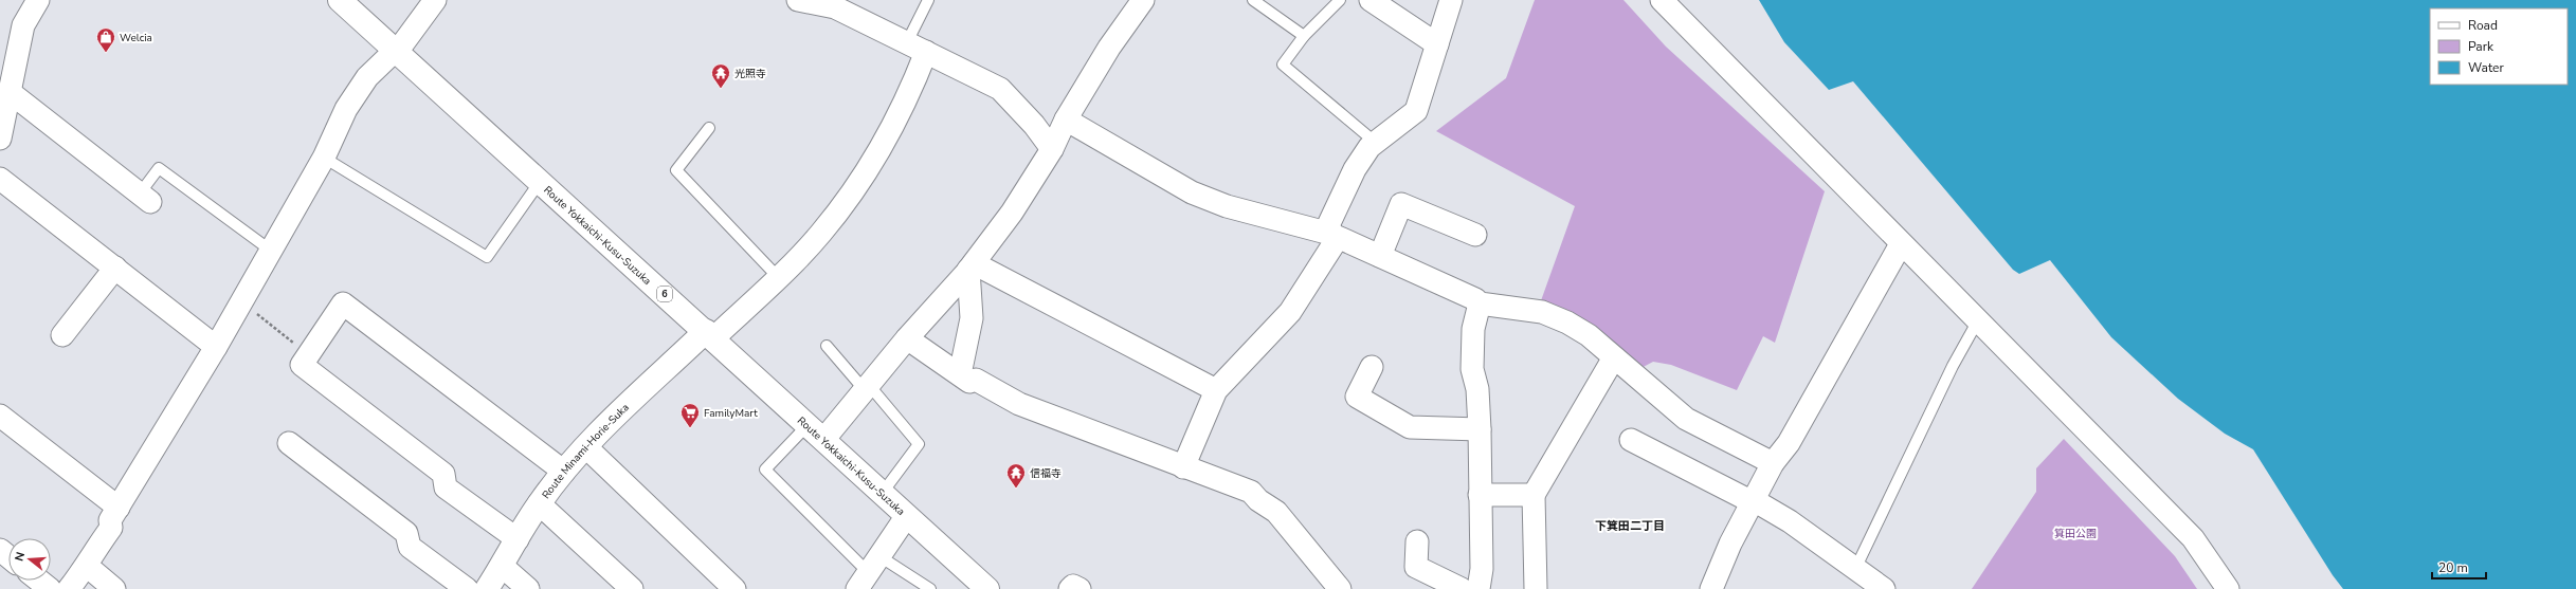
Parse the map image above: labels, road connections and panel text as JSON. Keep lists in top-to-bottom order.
{
  "streets": {
    "main road": ["Route Yokkaichi-Kusu-Suzuka", "6", "Route Minami-Horie-Suka"]
  },
  "crossings": [
    ["Route Yokkaichi-Kusu-Suzuka", "Route Minami-Horie-Suka"]
  ],
  "districts": ["下箕田二丁目"],
  "parks": ["箕田公園"],
  "places": {
    "shop": ["Welcia"],
    "temple": ["光照寺", "信福寺"],
    "supermarket": ["FamilyMart"]
  },
  "legend": ["Road", "Park", "Water"],
  "scale_bar": "20 m",
  "north": "left"
}
